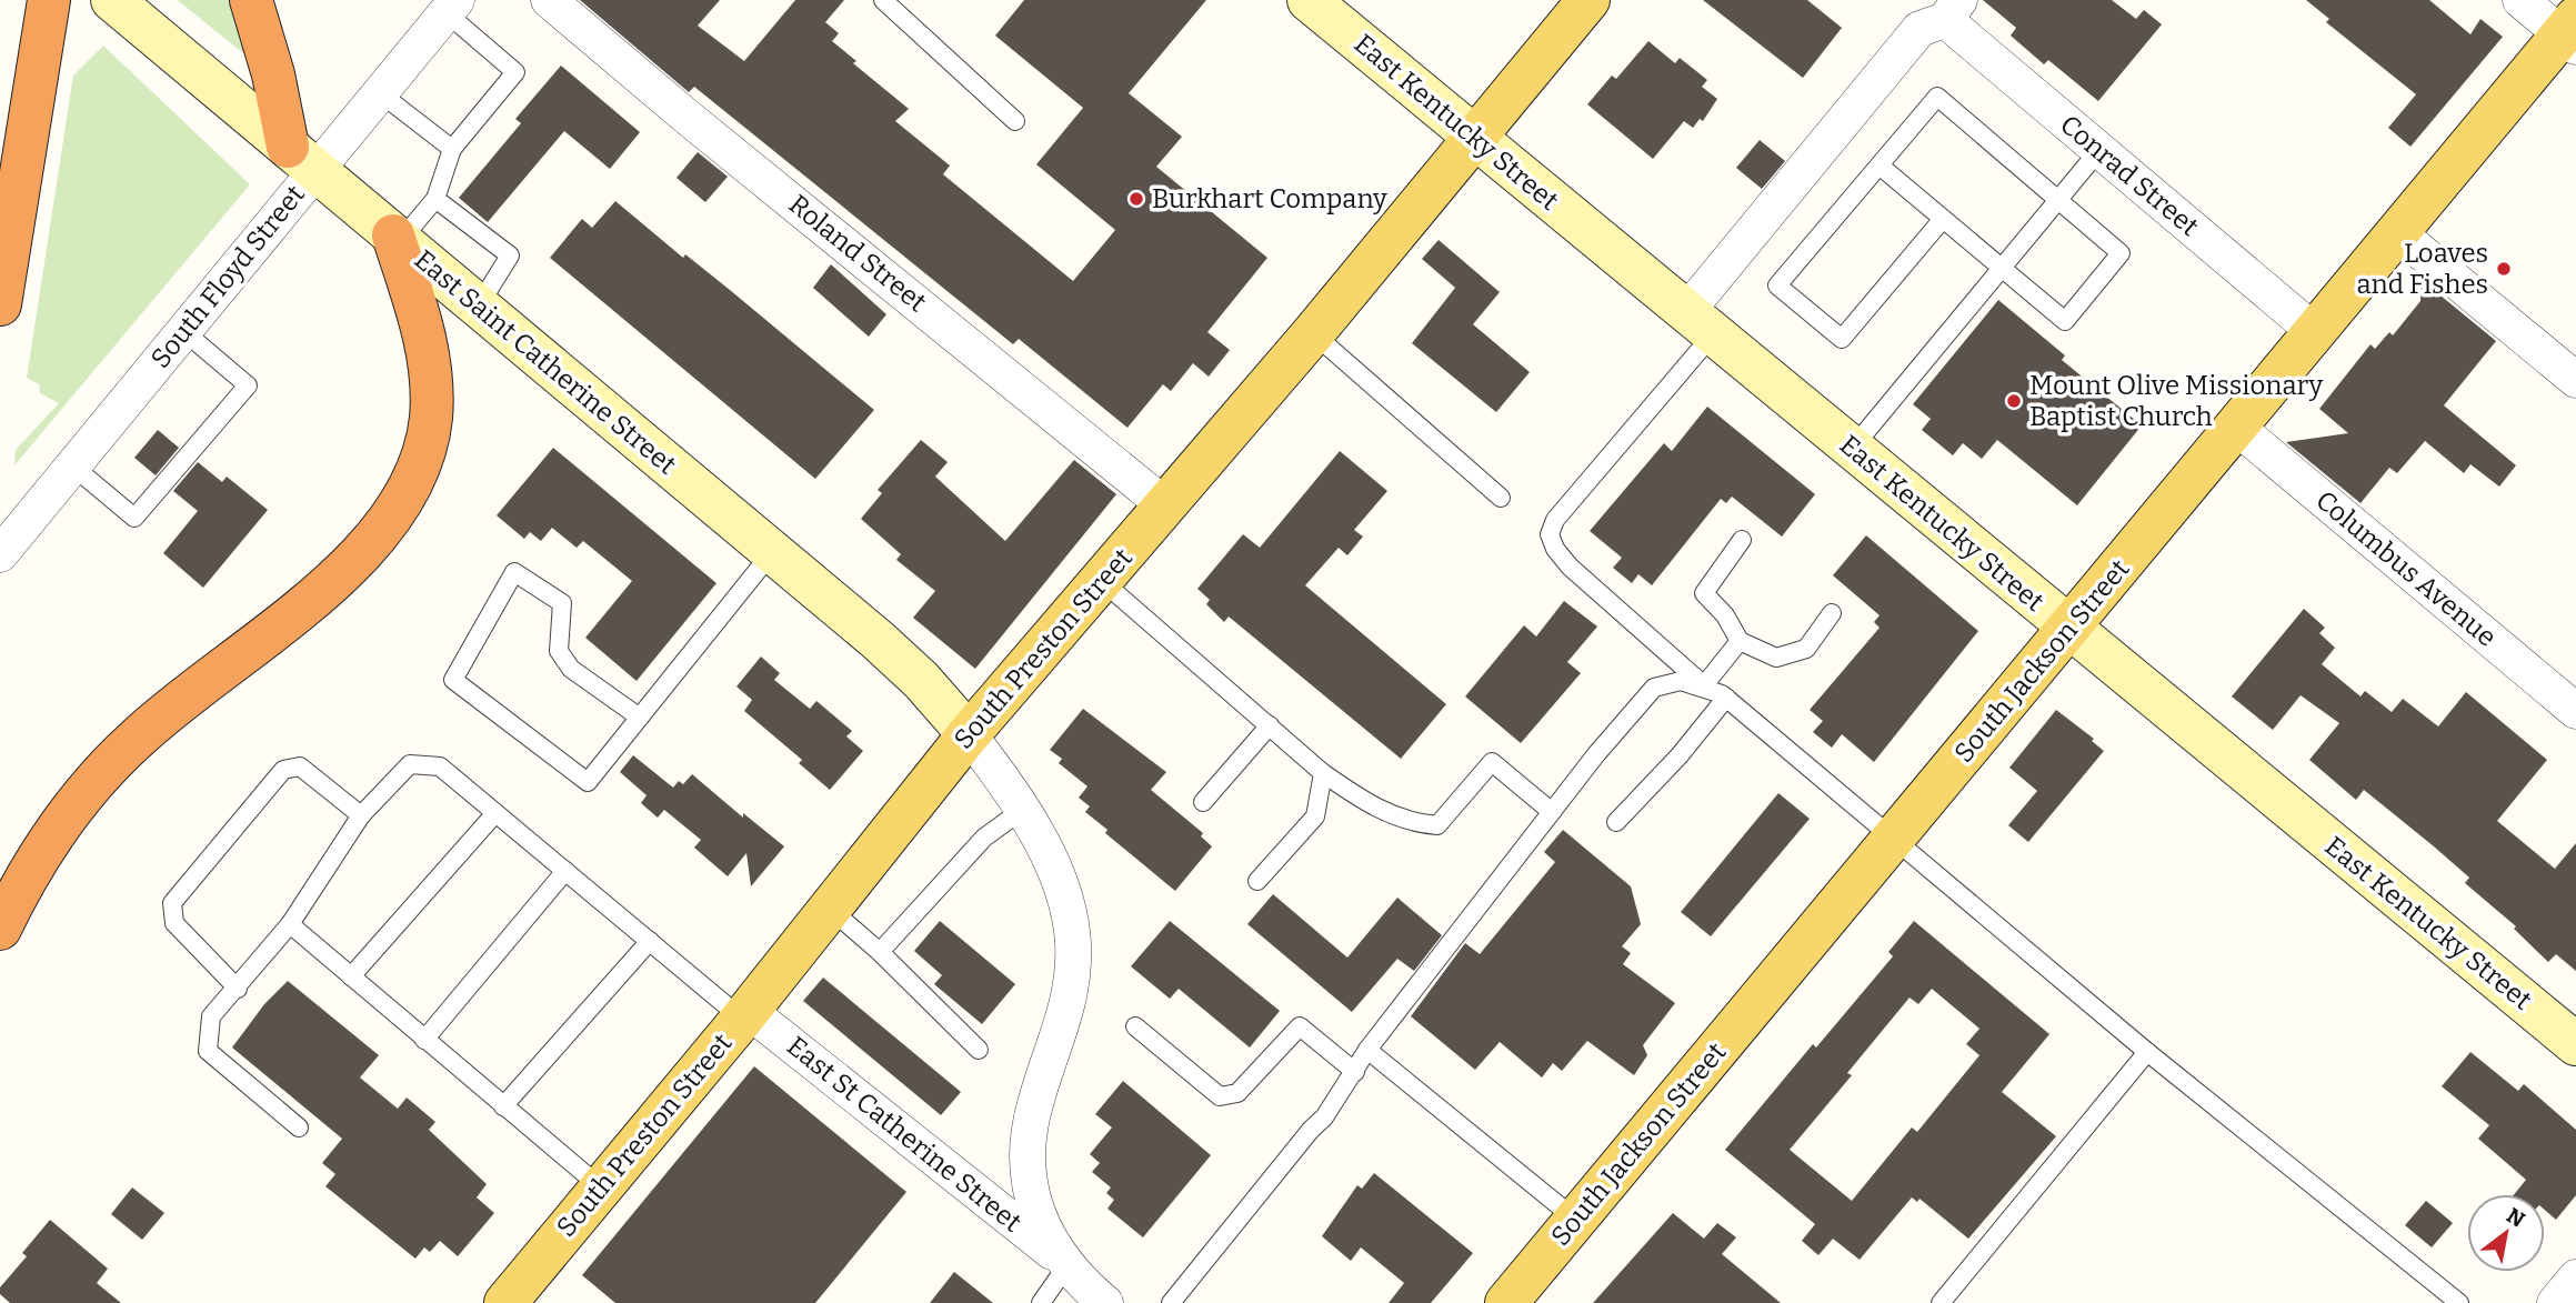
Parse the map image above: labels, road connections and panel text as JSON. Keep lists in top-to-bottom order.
{
  "streets": {
    "main road": ["South Preston Street", "South Jackson Street"],
    "street": [
      "East Kentucky Street",
      "Conrad Street",
      "Roland Street",
      "South Floyd Street",
      "East Saint Catherine Street",
      "Columbus Avenue",
      "East St Catherine Street"
    ]
  },
  "crossings": [
    ["East Kentucky Street", "South Preston Street"],
    ["East Kentucky Street", "South Jackson Street"],
    ["Conrad Street", "South Jackson Street"],
    ["Roland Street", "South Preston Street"],
    ["South Floyd Street", "East Saint Catherine Street"],
    ["East Saint Catherine Street", "South Preston Street"],
    ["East Saint Catherine Street", "East St Catherine Street"],
    ["Columbus Avenue", "South Jackson Street"],
    ["South Preston Street", "East St Catherine Street"]
  ],
  "places": ["Burkhart Company", "Loaves and Fishes", "Mount Olive Missionary Baptist Church"],
  "north": "top right"
}
